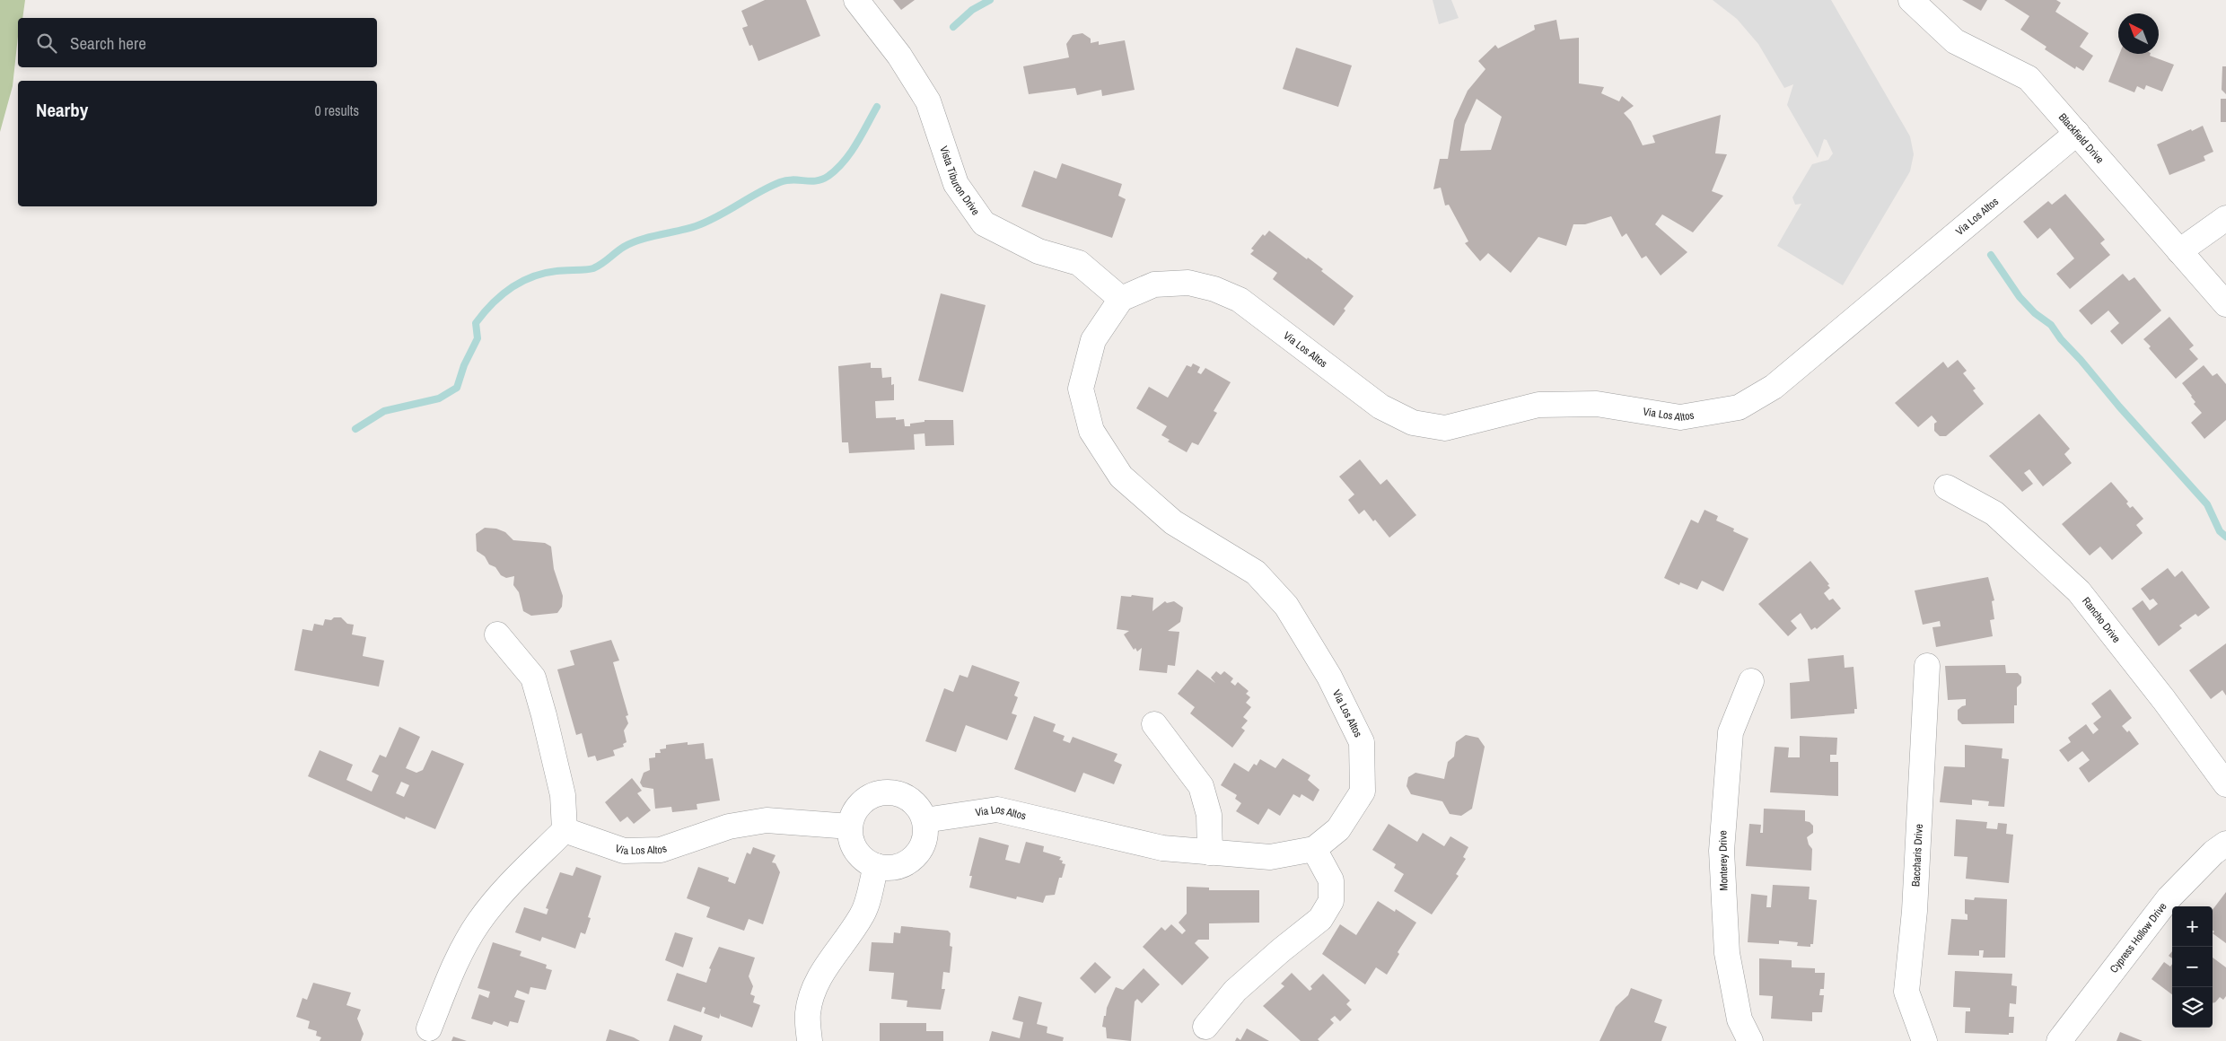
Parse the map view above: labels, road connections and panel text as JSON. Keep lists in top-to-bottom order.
{
  "streets": {
    "street": [
      "Blackfield Drive",
      "Vista Tiburon Drive",
      "Via Los Altos",
      "Rancho Drive",
      "Baccharis Drive",
      "Monterey Drive",
      "Cypress Hollow Drive"
    ]
  },
  "crossings": [
    ["Blackfield Drive", "Via Los Altos"],
    ["Vista Tiburon Drive", "Via Los Altos"]
  ],
  "north": "top left",
  "page": {
    "search": "Search here",
    "heading": ["Nearby", "0 results"],
    "map_buttons": ["+", "−"]
  }
}
